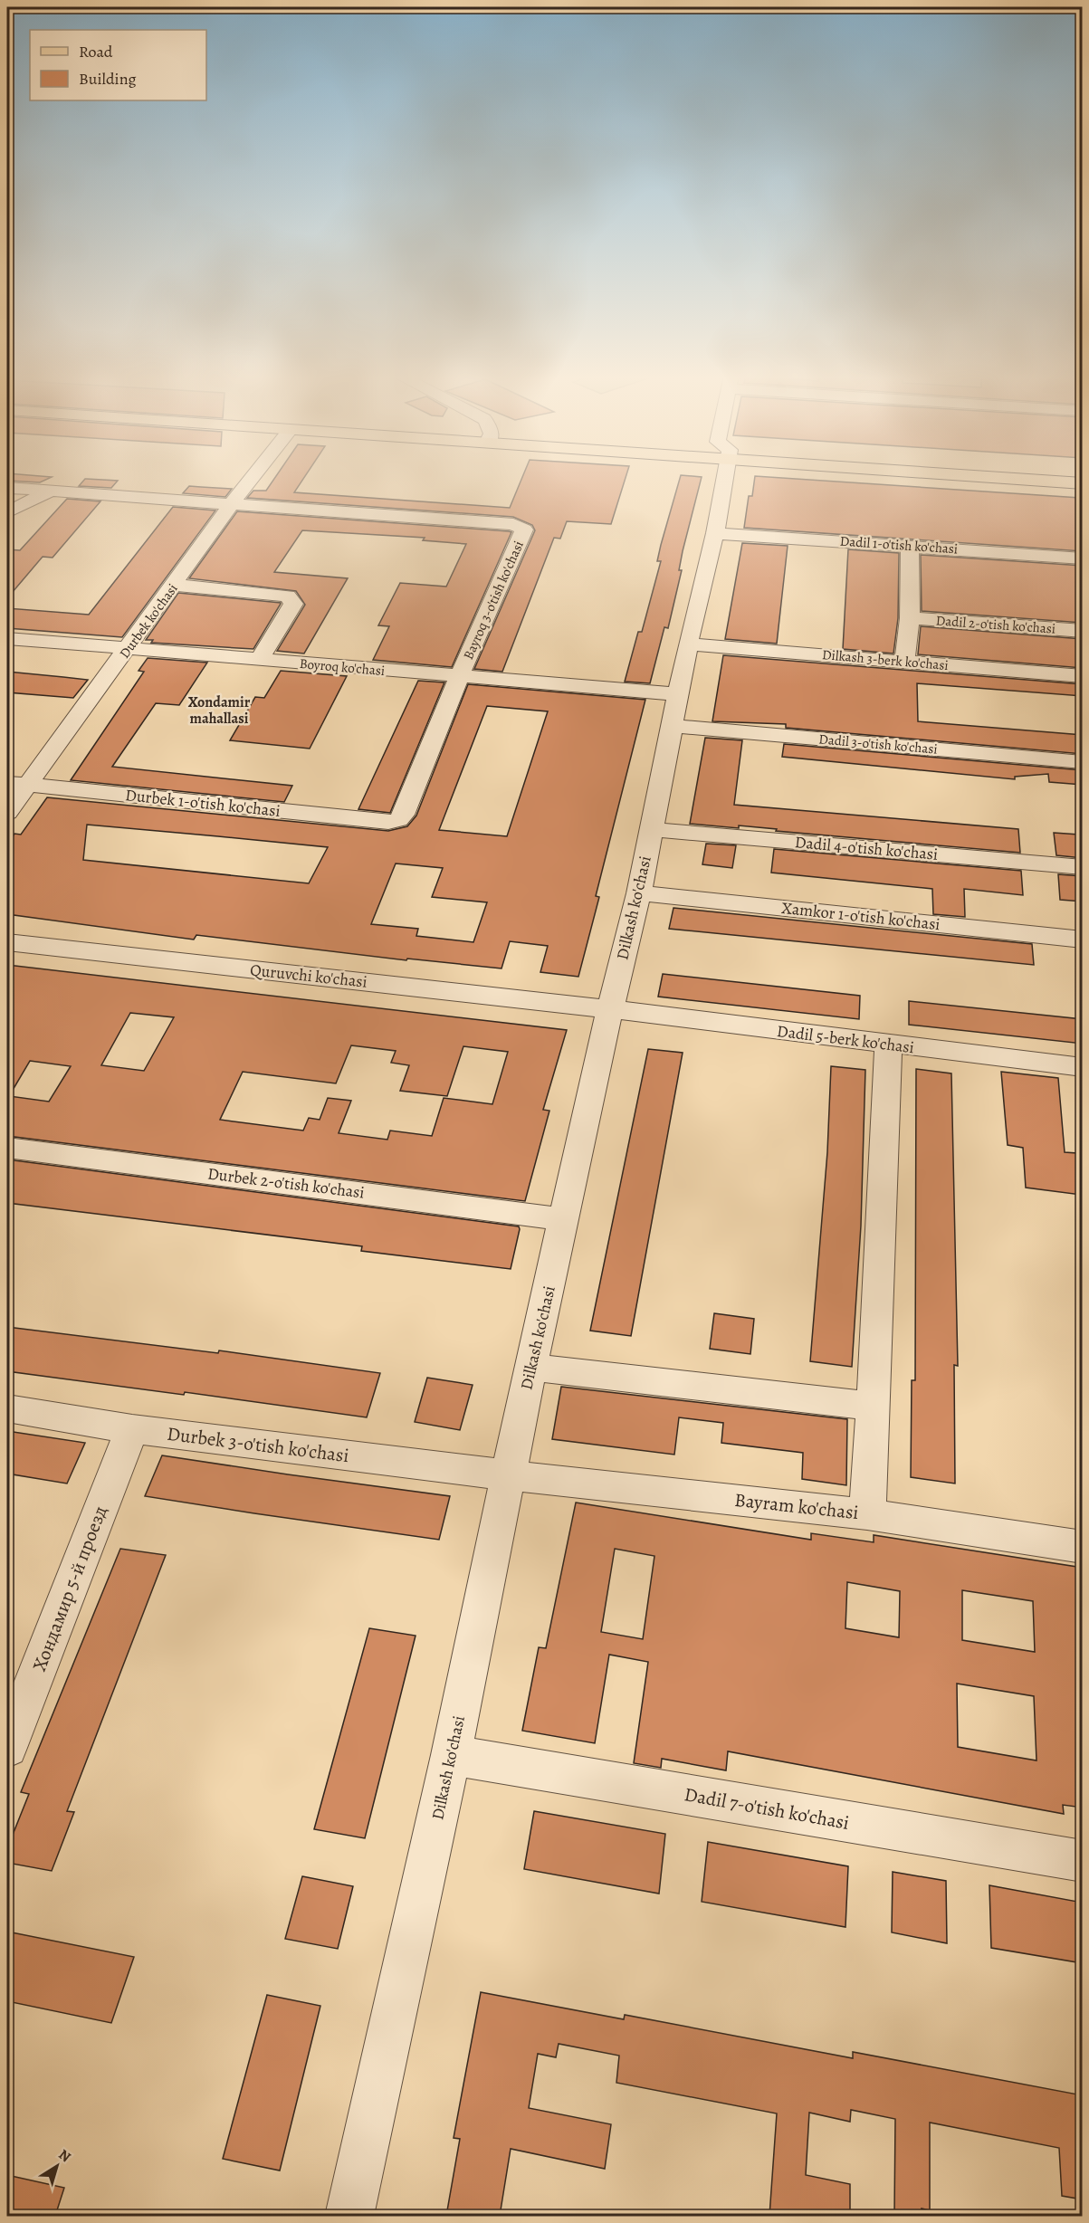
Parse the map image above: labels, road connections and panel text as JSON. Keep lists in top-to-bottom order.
{
  "streets": {
    "street": [
      "Dadil 1-o'tish ko'chasi",
      "Bayroq 3-o'tish ko'chasi",
      "Durbek ko'chasi",
      "Dadil 2-o'tish ko'chasi",
      "Dilkash 3-berk ko'chasi",
      "Boyroq ko'chasi",
      "Dadil 3-o'tish ko'chasi",
      "Durbek 1-o'tish ko'chasi",
      "Dadil 4-o'tish ko'chasi",
      "Dilkash ko'chasi",
      "Xamkor 1-o'tish ko'chasi",
      "Quruvchi ko'chasi",
      "Dadil 5-berk ko'chasi",
      "Durbek 2-o'tish ko'chasi",
      "Durbek 3-o'tish ko'chasi",
      "Bayram ko'chasi",
      "Хондамир 5-й проезд",
      "Dadil 7-o'tish ko'chasi"
    ]
  },
  "crossings": [
    ["Dadil 1-o'tish ko'chasi", "Dilkash ko'chasi"],
    ["Bayroq 3-o'tish ko'chasi", "Durbek ko'chasi"],
    ["Bayroq 3-o'tish ko'chasi", "Boyroq ko'chasi"],
    ["Bayroq 3-o'tish ko'chasi", "Durbek 1-o'tish ko'chasi"],
    ["Durbek ko'chasi", "Boyroq ko'chasi"],
    ["Durbek ko'chasi", "Durbek 1-o'tish ko'chasi"],
    ["Dilkash 3-berk ko'chasi", "Dilkash ko'chasi"],
    ["Boyroq ko'chasi", "Dilkash ko'chasi"],
    ["Dadil 3-o'tish ko'chasi", "Dilkash ko'chasi"],
    ["Dadil 4-o'tish ko'chasi", "Dilkash ko'chasi"],
    ["Dilkash ko'chasi", "Xamkor 1-o'tish ko'chasi"],
    ["Dilkash ko'chasi", "Quruvchi ko'chasi"],
    ["Dilkash ko'chasi", "Dadil 5-berk ko'chasi"],
    ["Dilkash ko'chasi", "Durbek 2-o'tish ko'chasi"],
    ["Dilkash ko'chasi", "Durbek 3-o'tish ko'chasi"],
    ["Dilkash ko'chasi", "Bayram ko'chasi"],
    ["Dilkash ko'chasi", "Dadil 7-o'tish ko'chasi"],
    ["Quruvchi ko'chasi", "Dadil 5-berk ko'chasi"],
    ["Durbek 3-o'tish ko'chasi", "Bayram ko'chasi"],
    ["Durbek 3-o'tish ko'chasi", "Хондамир 5-й проезд"]
  ],
  "districts": ["Xondamir mahallasi"],
  "legend": ["Road", "Building"],
  "north": "top right"
}
